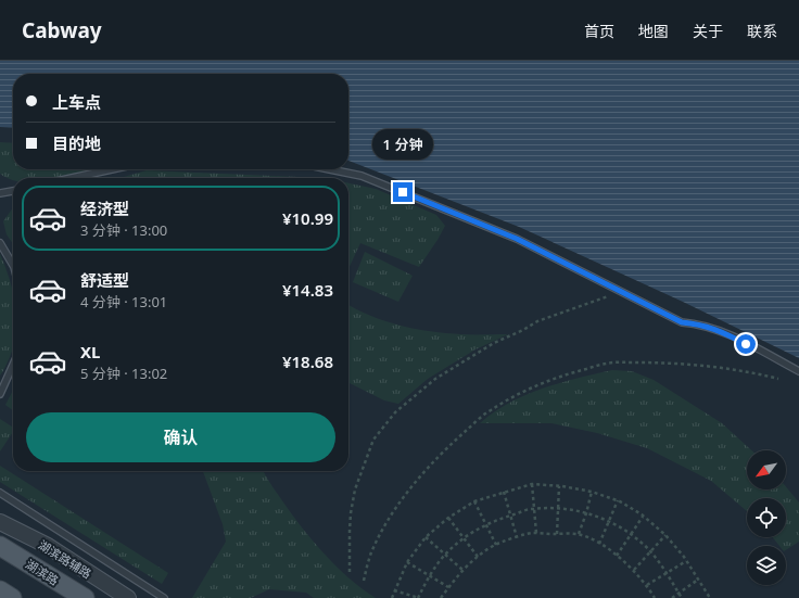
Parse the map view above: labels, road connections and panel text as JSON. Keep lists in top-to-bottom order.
{
  "streets": {
    "main road": ["湖滨路"],
    "street": ["湖滨路辅路"]
  },
  "north": "bottom left",
  "page": {
    "header": "Cabway",
    "nav": [
      "首页",
      "地图",
      "关于",
      "联系"
    ],
    "banner": ["上车点", "目的地"],
    "bubble": "1 分钟",
    "list": [
      {
        "name": "经济型",
        "note": "3 分钟 · 13:00",
        "value": "¥10.99"
      },
      {
        "name": "舒适型",
        "note": "4 分钟 · 13:01",
        "value": "¥14.83"
      },
      {
        "name": "XL",
        "note": "5 分钟 · 13:02",
        "value": "¥18.68"
      }
    ],
    "buttons": "确认"
  }
}
